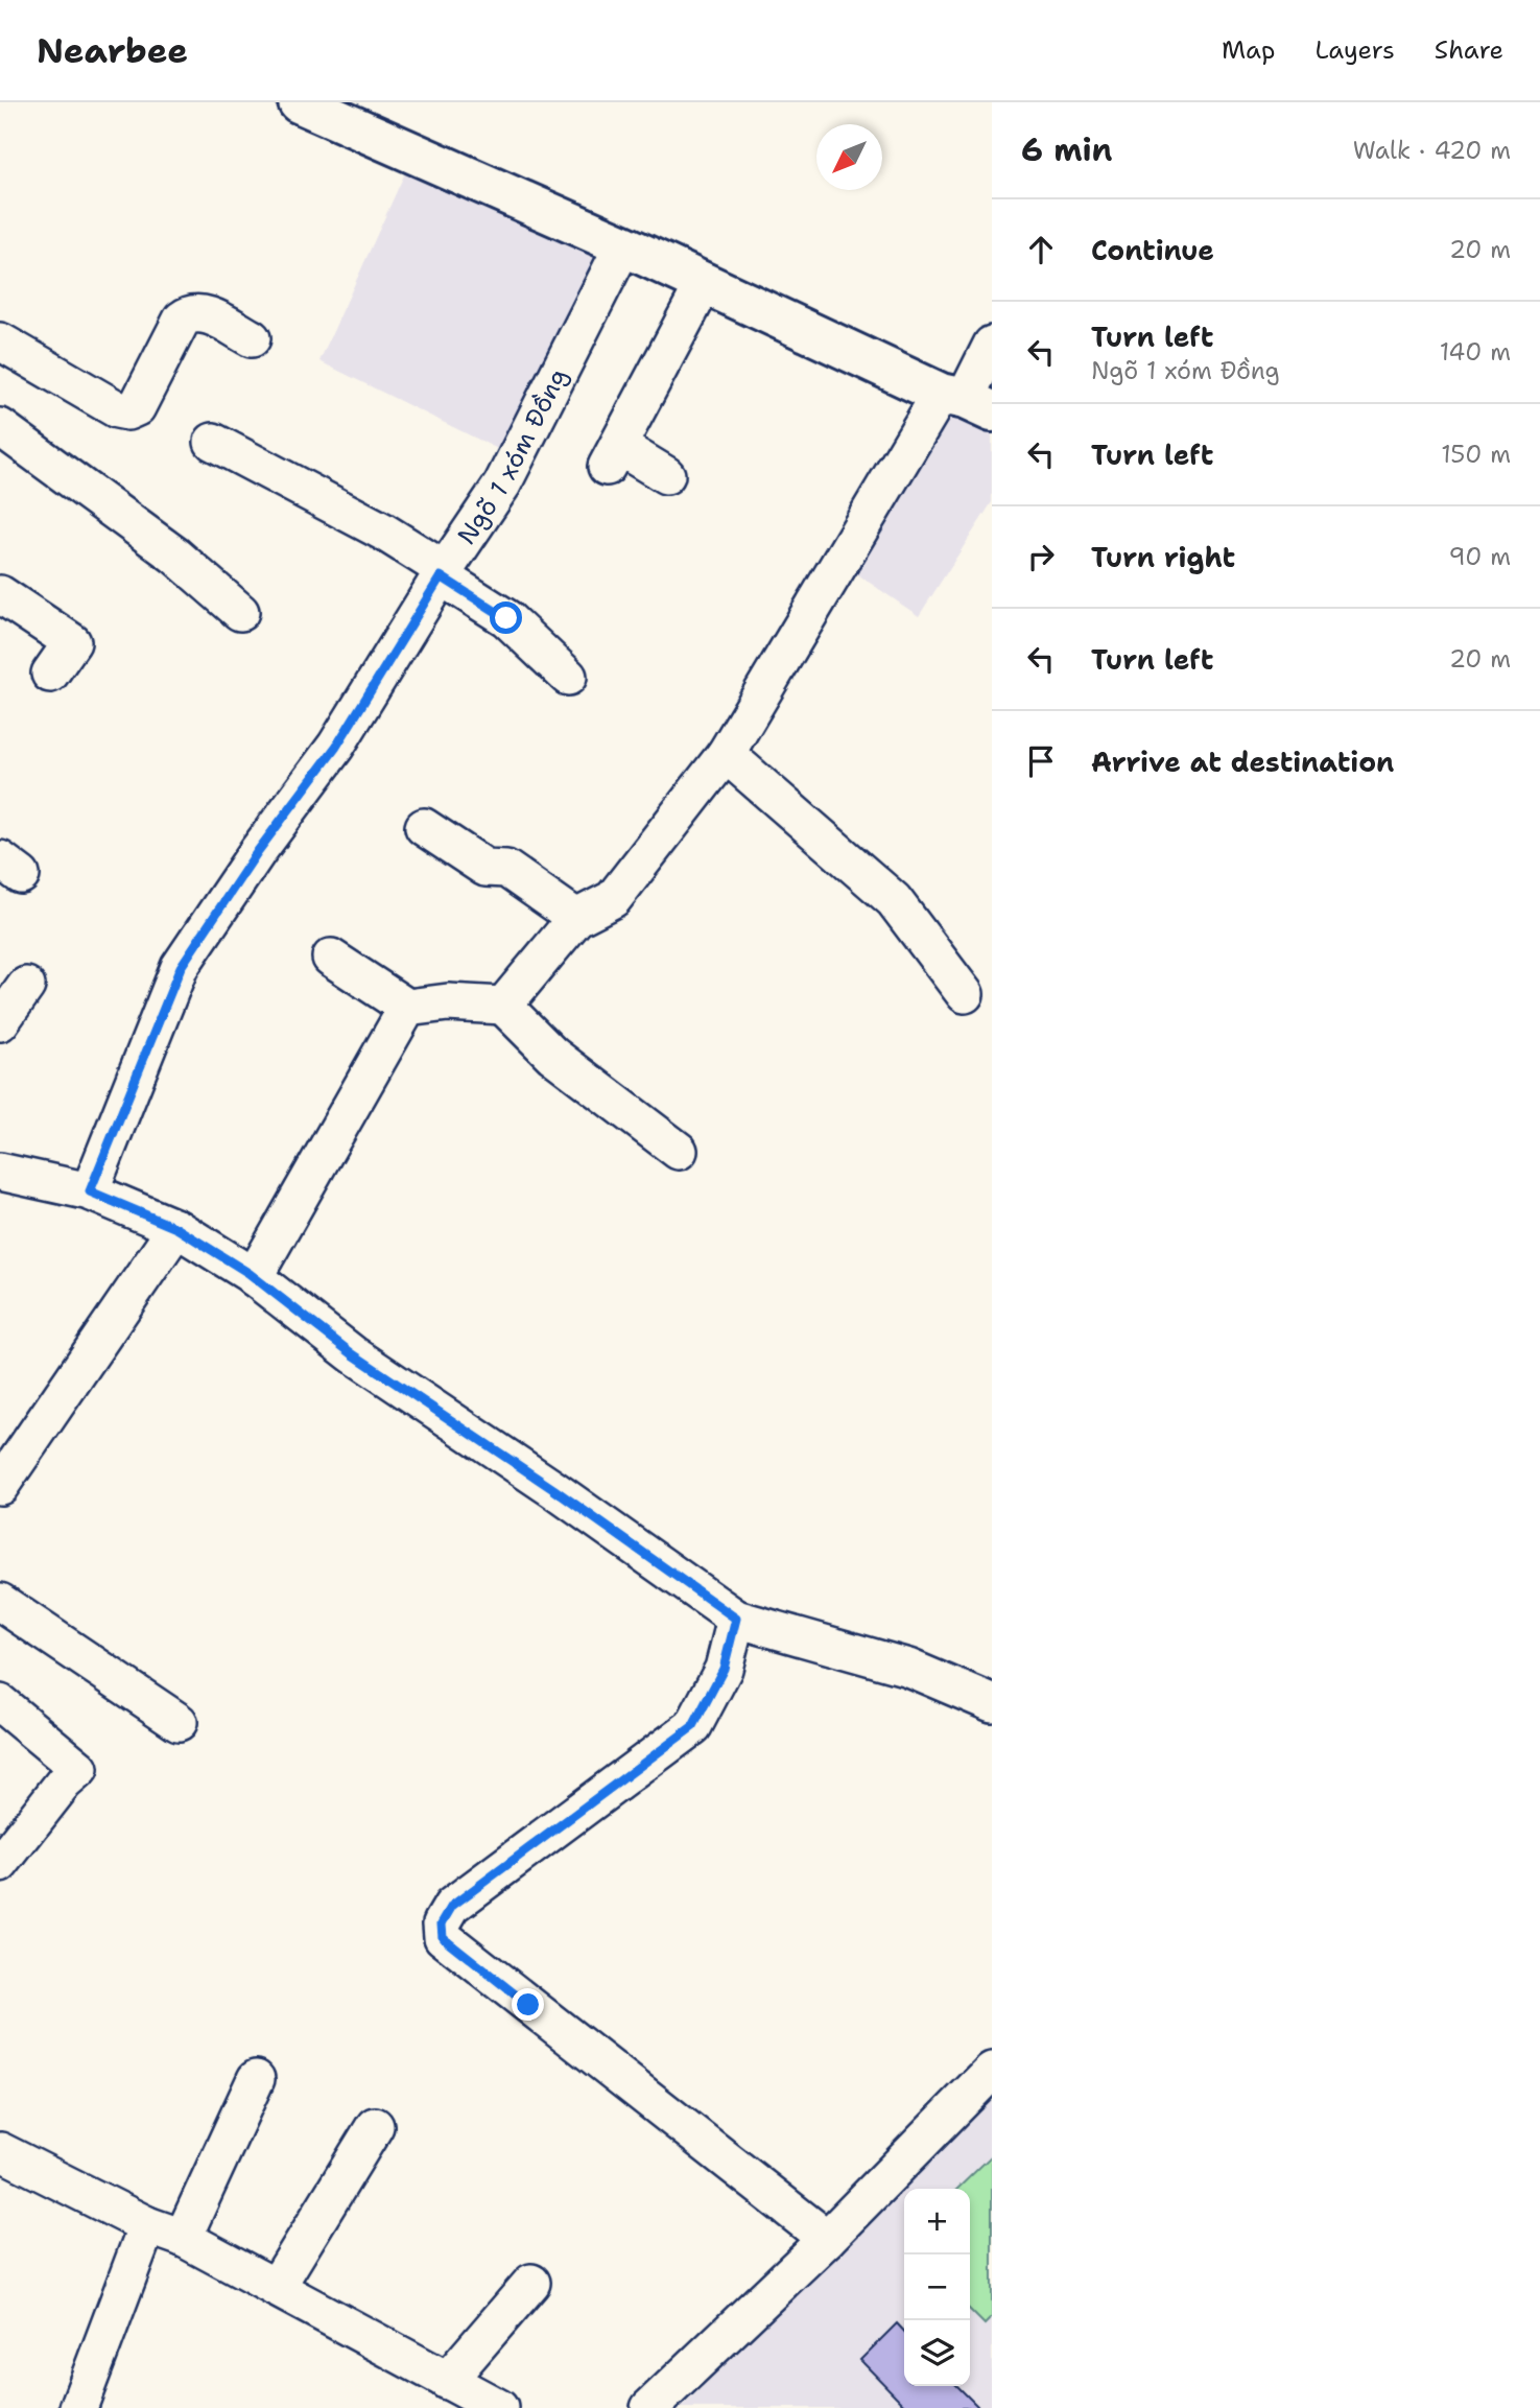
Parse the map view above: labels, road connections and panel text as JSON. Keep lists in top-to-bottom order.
{
  "streets": {
    "street": ["Ngõ 1 xóm Đồng"]
  },
  "north": "bottom left",
  "page": {
    "header": "Nearbee",
    "nav": ["Map", "Layers", "Share"],
    "heading": ["6 min", "Walk · 420 m"],
    "list": [
      ["Continue", "20 m"],
      ["Turn left", "Ngõ 1 xóm Đồng", "140 m"],
      ["Turn left", "150 m"],
      ["Turn right", "90 m"],
      ["Turn left", "20 m"],
      "Arrive at destination"
    ],
    "map_buttons": ["+", "−"]
  }
}
